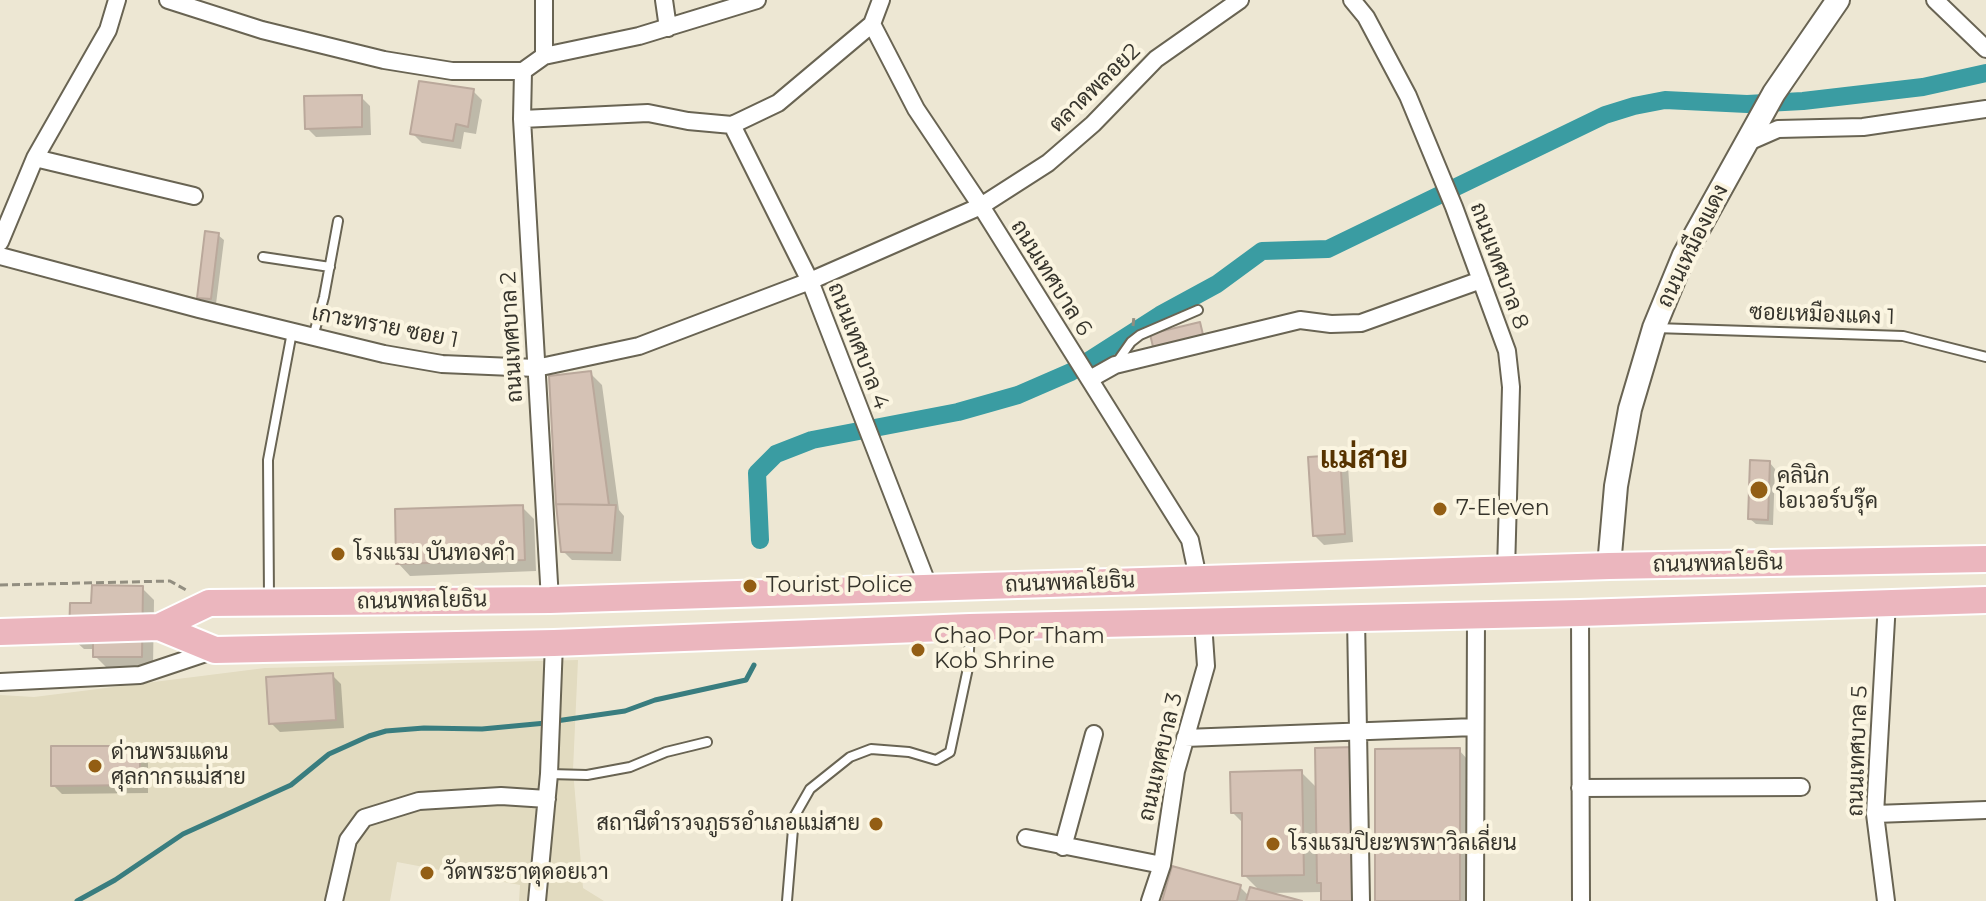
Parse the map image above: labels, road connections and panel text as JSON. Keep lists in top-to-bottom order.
{
  "streets": {
    "main road": ["ถนนพหลโยธิน"],
    "street": [
      "ตลาดพลอย2",
      "ถนนเหมืองแดง",
      "ถนนเทศบาล 8",
      "ถนนเทศบาล 6",
      "เกาะทราย ซอย 1",
      "ถนนเทศบาล 2",
      "ถนนเทศบาล 4",
      "ถนนเทศบาล 5",
      "ถนนเทศบาล 3"
    ],
    "lane": ["ซอยเหมืองแดง 1"]
  },
  "crossings": [
    ["ตลาดพลอย2", "ถนนเทศบาล 6"],
    ["ตลาดพลอย2", "เกาะทราย ซอย 1"],
    ["ถนนเหมืองแดง", "ซอยเหมืองแดง 1"],
    ["ถนนเหมืองแดง", "ถนนพหลโยธิน"],
    ["ถนนเทศบาล 8", "ถนนพหลโยธิน"],
    ["ถนนเทศบาล 6", "เกาะทราย ซอย 1"],
    ["ถนนเทศบาล 6", "ถนนพหลโยธิน"],
    ["เกาะทราย ซอย 1", "ถนนเทศบาล 2"],
    ["เกาะทราย ซอย 1", "ถนนเทศบาล 4"],
    ["ถนนเทศบาล 2", "ถนนพหลโยธิน"],
    ["ถนนเทศบาล 4", "ถนนพหลโยธิน"],
    ["ถนนพหลโยธิน", "ถนนเทศบาล 5"],
    ["ถนนพหลโยธิน", "ถนนเทศบาล 3"]
  ],
  "districts": ["แม่สาย"],
  "places": [
    "คลินิก โอเวอร์บรุ๊ค",
    "7-Eleven",
    "โรงแรม บันทองคํา",
    "Tourist Police",
    "Chao Por Tham Kob Shrine",
    "ด่านพรมแดน ศุลกากรแม่สาย",
    "สถานีตำรวจภูธรอำเภอแม่สาย",
    "โรงแรมปิยะพรพาวิลเลี่ยน",
    "วัดพระธาตุดอยเวา"
  ]
}
